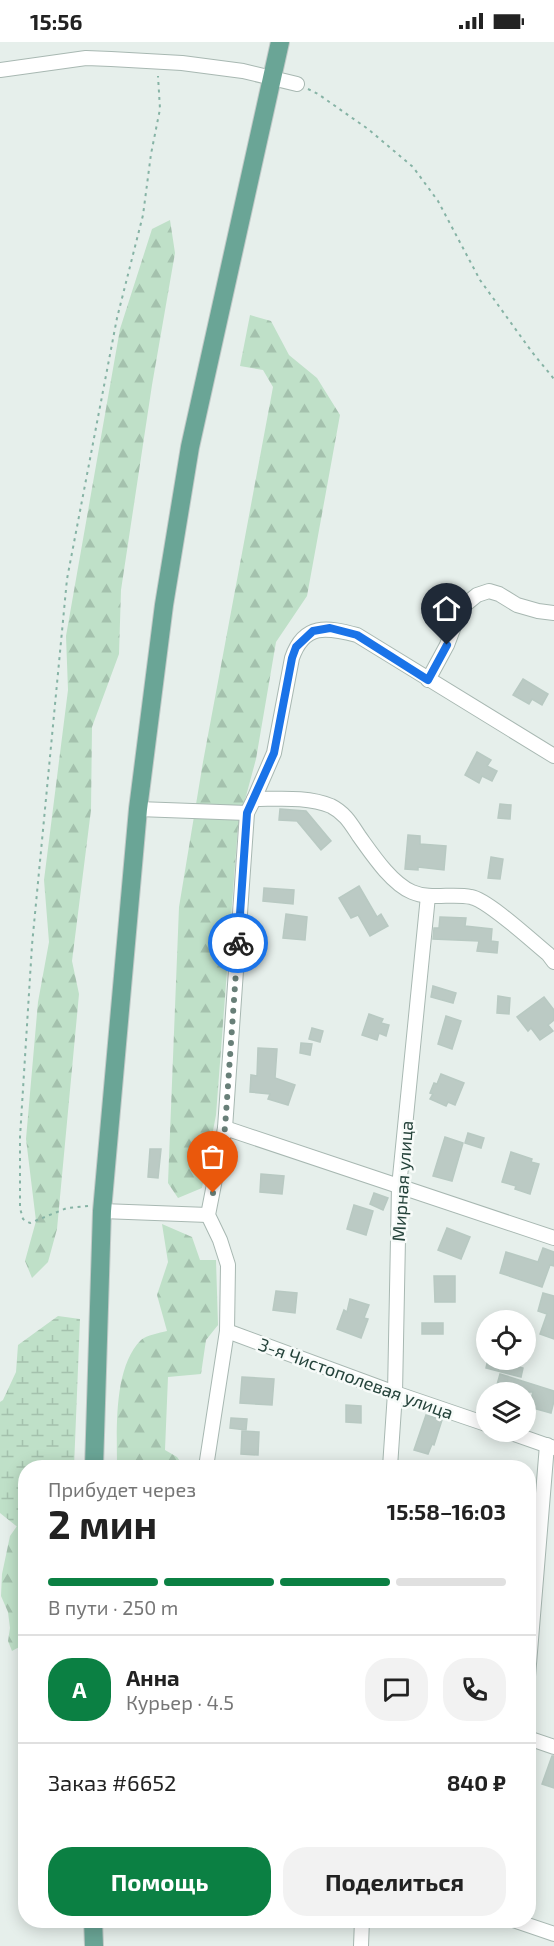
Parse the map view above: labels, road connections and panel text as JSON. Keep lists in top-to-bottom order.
{
  "streets": {
    "street": ["Мирная улица", "3-я Чистополевая улица"]
  },
  "crossings": [
    ["Мирная улица", "3-я Чистополевая улица"]
  ],
  "page": {
    "status": "15:56",
    "heading": ["2 мин", "Прибудет через", "15:58–16:03"],
    "panel": [
      "Анна",
      "Курьер · 4.5",
      "Заказ #6652",
      "840 ₽"
    ],
    "bar": "В пути · 250 m",
    "round": "А",
    "buttons": ["Помощь", "Поделиться"]
  }
}
